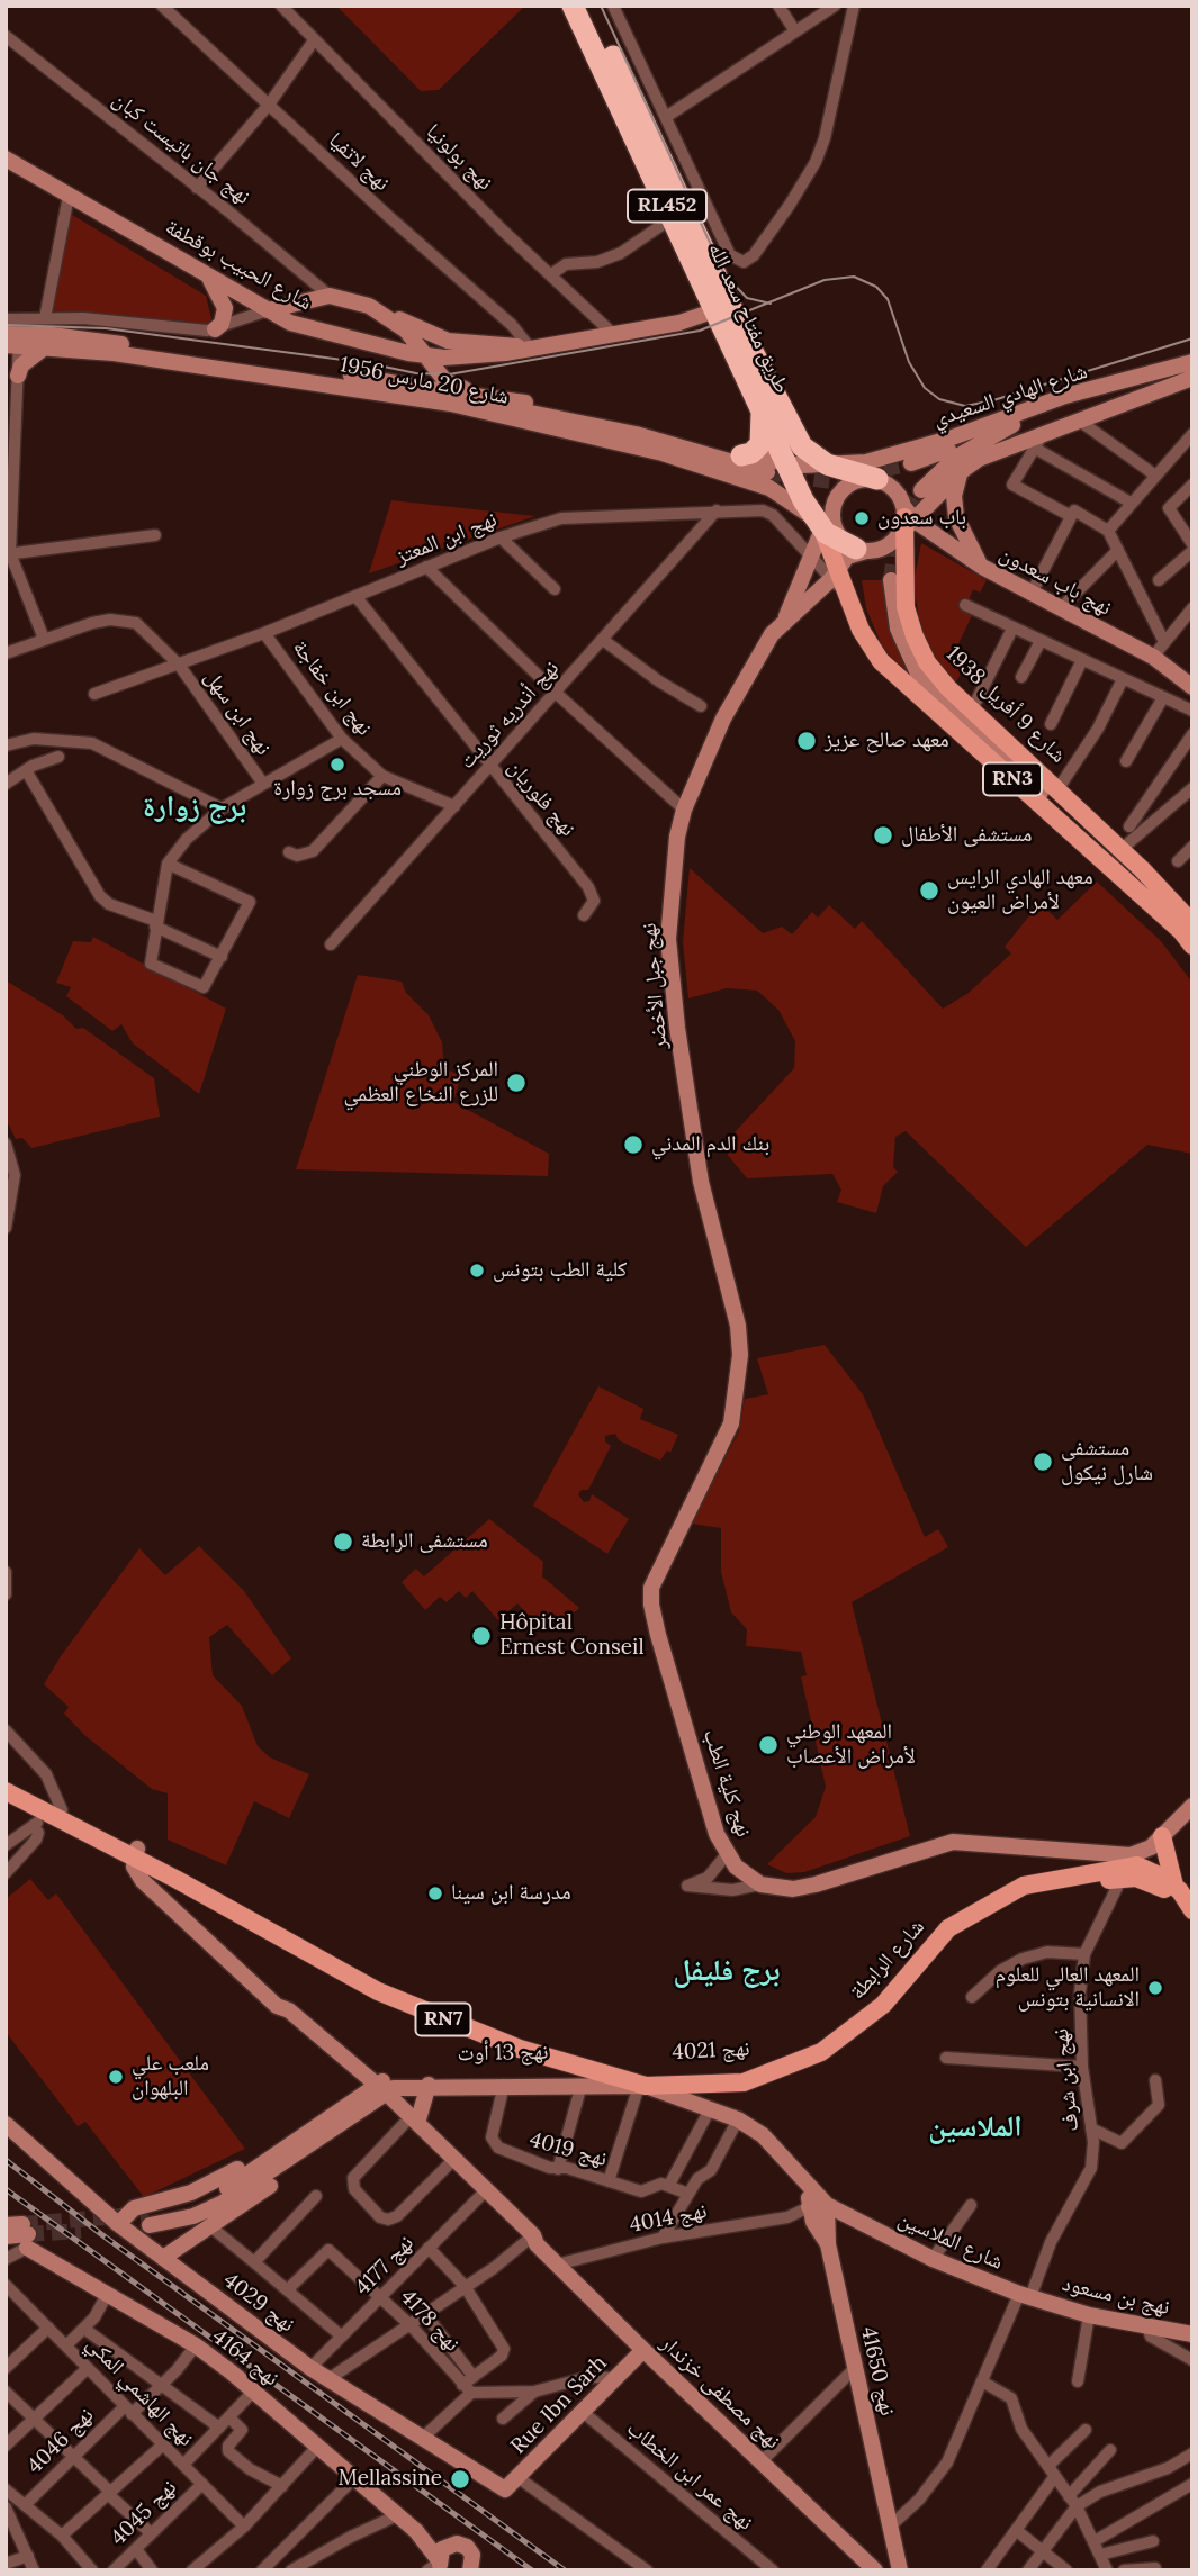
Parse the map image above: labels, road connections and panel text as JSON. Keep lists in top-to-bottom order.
{
  "streets": {
    "highway": ["RL452", "طريق مفتاح سعد الله"],
    "main road": [
      "شارع الحبيب بوقطفة",
      "شارع 20 مارس 1956",
      "شارع الهادي السعيدي",
      "نهج باب سعدون",
      "شارع 9 أفريل 1938",
      "RN3",
      "نهج جبل الأخضر",
      "نهج كلية الطب",
      "شارع الرابطة",
      "RN7",
      "نهج 4021",
      "نهج 13 أوت",
      "شارع الملاسين",
      "نهج بن مسعود",
      "نهج 4029",
      "نهج 4164",
      "نهج 41650",
      "نهج مصطفى خزندار",
      "Rue Ibn Sarh"
    ],
    "street": [
      "نهج جان باتيست كبان",
      "نهج بولونيا",
      "نهج لاتفيا",
      "نهج ابن المعتز",
      "نهج ابن خفاجة",
      "نهج ابن سهل",
      "نهج أندريه ثوريت",
      "نهج فلوريان",
      "نهج ابن شرف",
      "نهج 4019",
      "نهج 4014",
      "نهج 4177",
      "نهج 4178",
      "نهج الهاشمي المكي",
      "نهج 4046",
      "نهج عمر ابن الخطاب",
      "نهج 4045"
    ]
  },
  "crossings": [
    ["نهج بولونيا", "شارع الحبيب بوقطفة"],
    ["نهج لاتفيا", "شارع الحبيب بوقطفة"],
    ["شارع الحبيب بوقطفة", "طريق مفتاح سعد الله"],
    ["طريق مفتاح سعد الله", "شارع 20 مارس 1956"],
    ["طريق مفتاح سعد الله", "شارع الهادي السعيدي"],
    ["طريق مفتاح سعد الله", "نهج باب سعدون"],
    ["طريق مفتاح سعد الله", "شارع 9 أفريل 1938"],
    ["طريق مفتاح سعد الله", "RN3"],
    ["طريق مفتاح سعد الله", "نهج جبل الأخضر"],
    ["شارع 20 مارس 1956", "شارع الهادي السعيدي"],
    ["شارع 20 مارس 1956", "نهج باب سعدون"],
    ["شارع 20 مارس 1956", "شارع 9 أفريل 1938"],
    ["شارع 20 مارس 1956", "RN3"],
    ["شارع 20 مارس 1956", "نهج جبل الأخضر"],
    ["شارع الهادي السعيدي", "نهج باب سعدون"],
    ["شارع الهادي السعيدي", "شارع 9 أفريل 1938"],
    ["شارع الهادي السعيدي", "RN3"],
    ["شارع الهادي السعيدي", "نهج جبل الأخضر"],
    ["نهج ابن المعتز", "نهج ابن خفاجة"],
    ["نهج ابن المعتز", "نهج ابن سهل"],
    ["نهج ابن المعتز", "نهج أندريه ثوريت"],
    ["نهج ابن المعتز", "RN3"],
    ["نهج ابن المعتز", "نهج فلوريان"],
    ["نهج ابن المعتز", "نهج جبل الأخضر"],
    ["نهج باب سعدون", "شارع 9 أفريل 1938"],
    ["نهج باب سعدون", "RN3"],
    ["نهج باب سعدون", "نهج جبل الأخضر"],
    ["نهج ابن خفاجة", "نهج أندريه ثوريت"],
    ["شارع 9 أفريل 1938", "RN3"],
    ["شارع 9 أفريل 1938", "نهج جبل الأخضر"],
    ["نهج أندريه ثوريت", "نهج فلوريان"],
    ["RN3", "نهج جبل الأخضر"],
    ["نهج جبل الأخضر", "نهج كلية الطب"],
    ["شارع الرابطة", "RN7"],
    ["شارع الرابطة", "نهج 4021"],
    ["شارع الرابطة", "نهج ابن شرف"],
    ["RN7", "نهج 4021"],
    ["RN7", "نهج ابن شرف"],
    ["RN7", "نهج مصطفى خزندار"],
    ["نهج 4021", "نهج 13 أوت"],
    ["نهج 4021", "نهج مصطفى خزندار"],
    ["نهج 13 أوت", "نهج 4019"],
    ["نهج 13 أوت", "نهج مصطفى خزندار"],
    ["نهج ابن شرف", "شارع الملاسين"],
    ["نهج ابن شرف", "نهج بن مسعود"],
    ["نهج ابن شرف", "نهج 41650"],
    ["نهج 4014", "شارع الملاسين"],
    ["نهج 4014", "نهج 41650"],
    ["نهج 4014", "نهج مصطفى خزندار"],
    ["شارع الملاسين", "نهج بن مسعود"],
    ["شارع الملاسين", "نهج 41650"],
    ["نهج 4177", "نهج 4029"],
    ["نهج 4177", "نهج 4178"],
    ["نهج 4177", "نهج مصطفى خزندار"],
    ["نهج 4029", "Rue Ibn Sarh"],
    ["نهج 4164", "نهج 4046"],
    ["نهج الهاشمي المكي", "نهج 4046"],
    ["نهج الهاشمي المكي", "نهج 4045"],
    ["نهج مصطفى خزندار", "Rue Ibn Sarh"],
    ["Rue Ibn Sarh", "نهج عمر ابن الخطاب"]
  ],
  "districts": ["برج زوارة", "برج فليفل", "الملاسين"],
  "places": [
    "باب سعدون",
    "معهد صالح عزيز",
    "مسجد برج زوارة",
    "مستشفى الأطفال",
    "معهد الهادي الرايس لأمراض العيون",
    "المركز الوطني للزرع النخاع العظمي",
    "بنك الدم المدني",
    "كلية الطب بتونس",
    "مستشفى شارل نيكول",
    "مستشفى الرابطة",
    "Hôpital Ernest Conseil",
    "المعهد الوطني لأمراض الأعصاب",
    "مدرسة ابن سينا",
    "المعهد العالي للعلوم الانسانية بتونس",
    "ملعب علي البلهوان",
    "Mellassine"
  ]
}
